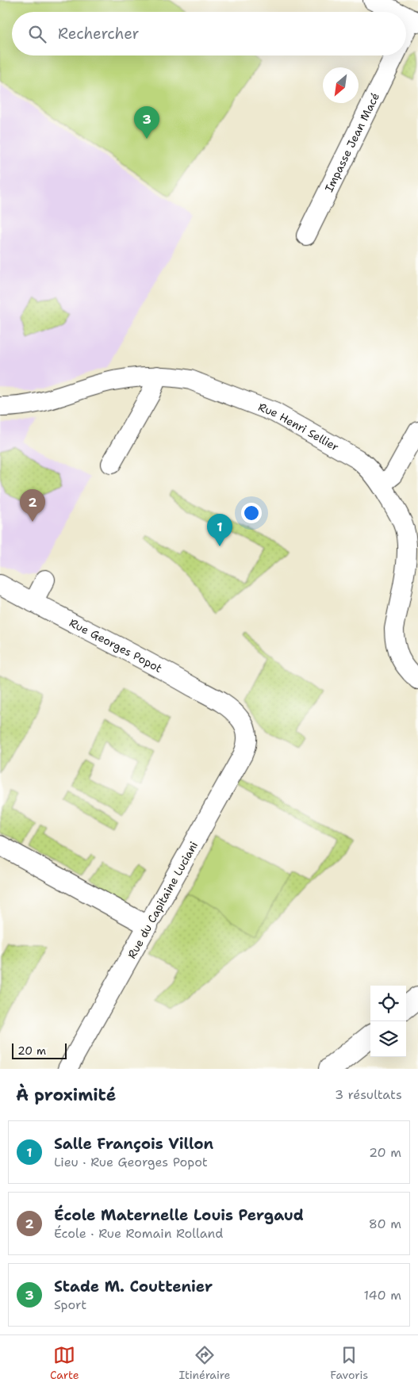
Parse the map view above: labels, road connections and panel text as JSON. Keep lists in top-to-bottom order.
{
  "streets": {
    "street": [
      "Impasse Jean Macé",
      "Rue Henri Sellier",
      "Rue Georges Popot",
      "Rue du Capitaine Luciani"
    ]
  },
  "crossings": [
    ["Rue Georges Popot", "Rue du Capitaine Luciani"]
  ],
  "scale_bar": "20 m",
  "north": "bottom left",
  "page": {
    "search": "Rechercher",
    "pins": ["3", "2", "1"],
    "scale": "20 m",
    "heading": ["À proximité", "3 résultats"],
    "list": [
      {
        "mark": "1",
        "name": "Salle François Villon",
        "note": "Lieu · Rue Georges Popot",
        "value": "20 m"
      },
      {
        "mark": "2",
        "name": "École Maternelle Louis Pergaud",
        "note": "École · Rue Romain Rolland",
        "value": "80 m"
      },
      {
        "mark": "3",
        "name": "Stade M. Couttenier",
        "note": "Sport",
        "value": "140 m"
      }
    ],
    "nav": ["Carte", "Itinéraire", "Favoris"]
  }
}
